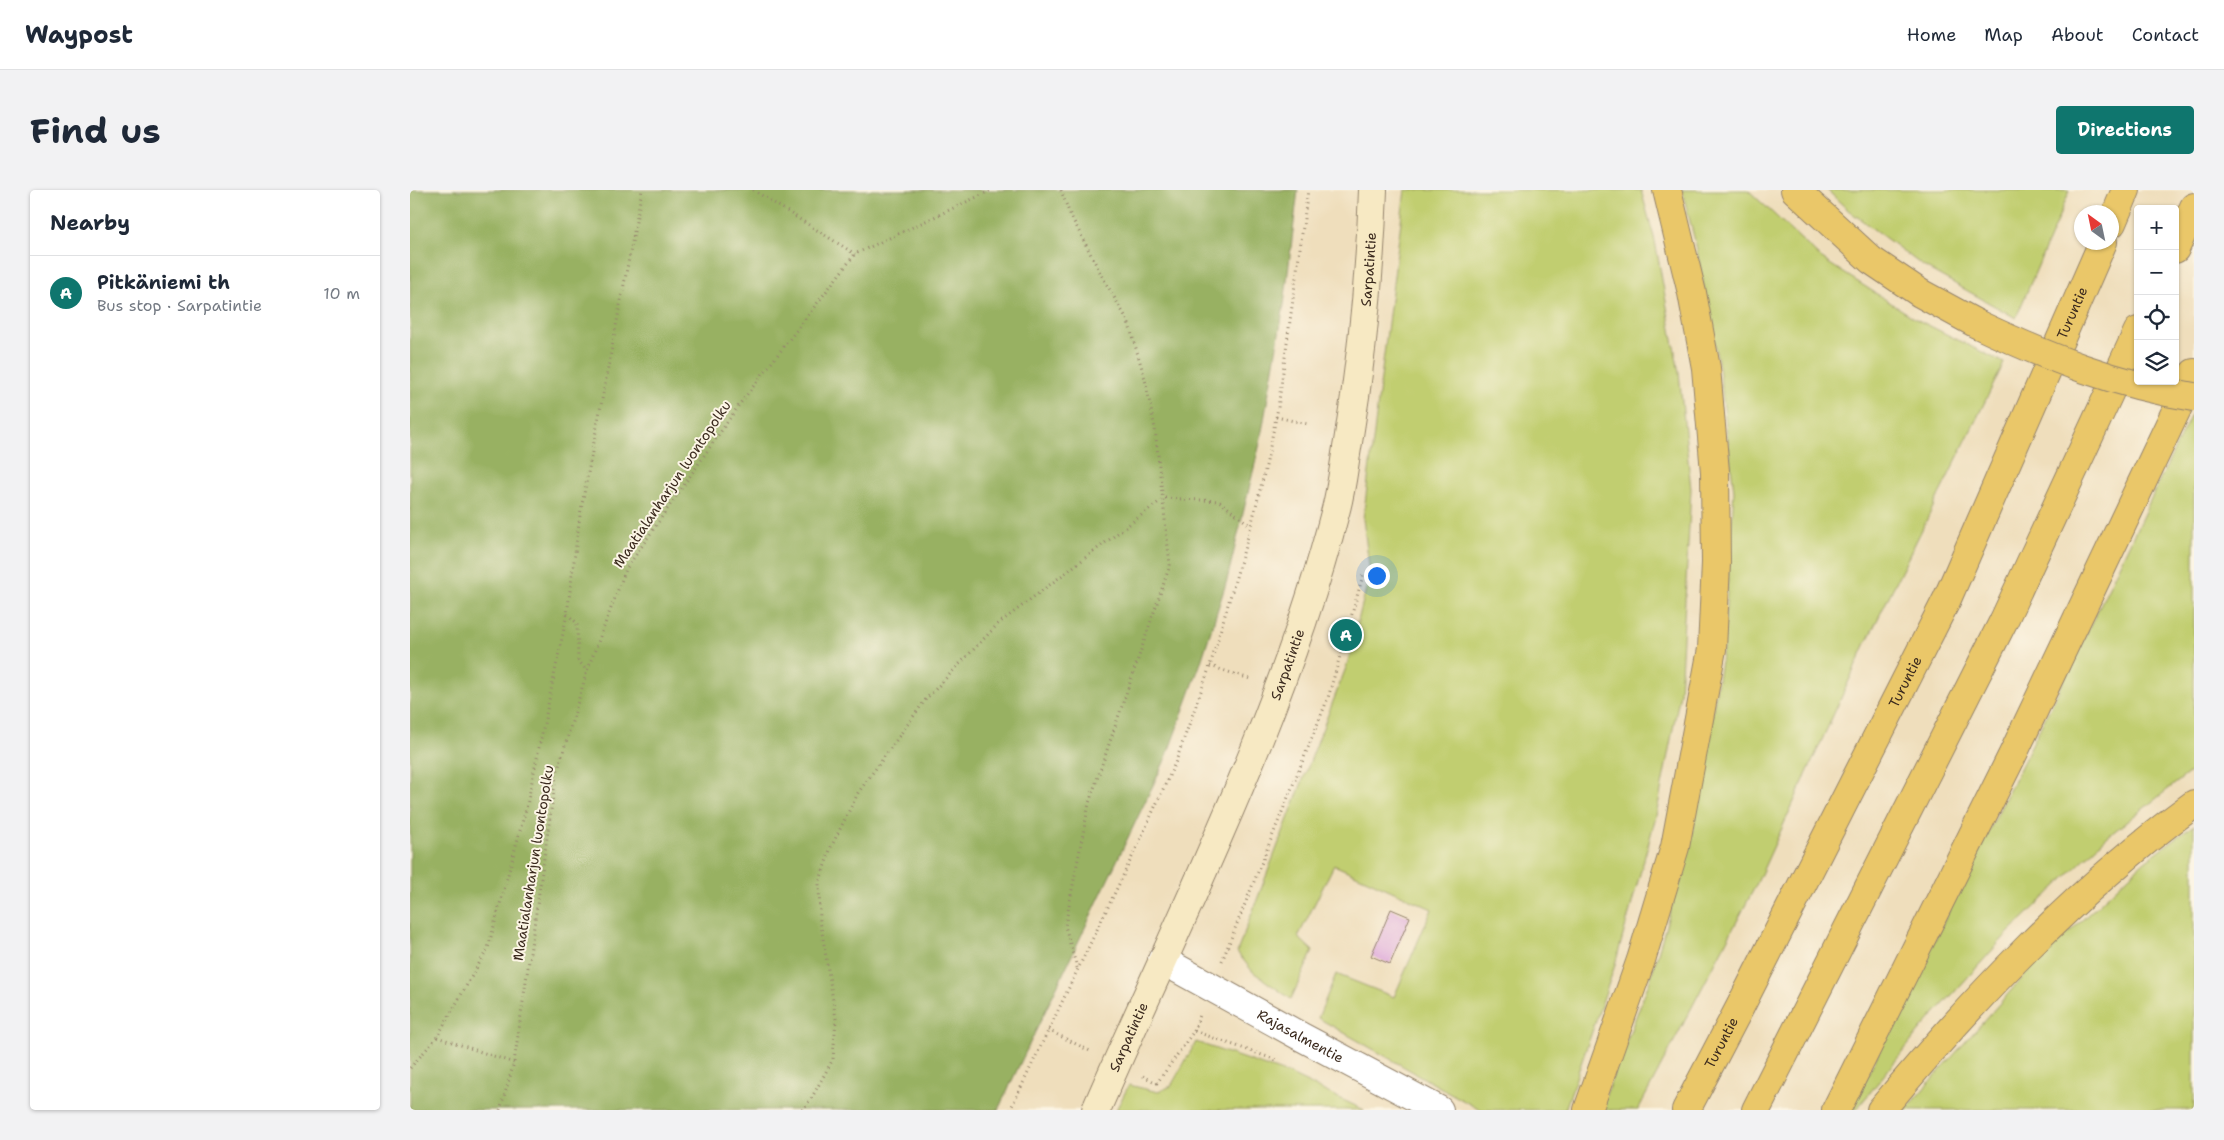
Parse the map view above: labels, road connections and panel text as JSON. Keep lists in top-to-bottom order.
{
  "streets": {
    "highway": ["Turuntie"],
    "main road": ["Sarpatintie"],
    "street": ["Rajasalmentie"],
    "path": ["Maatialanharjun luontopolku"]
  },
  "crossings": [
    ["Sarpatintie", "Rajasalmentie"]
  ],
  "north": "top left",
  "page": {
    "header": "Waypost",
    "nav": [
      "Home",
      "Map",
      "About",
      "Contact"
    ],
    "buttons": "Directions",
    "title": "Find us",
    "heading": "Nearby",
    "map_buttons": ["+", "−"],
    "list": [
      {
        "mark": "A",
        "name": "Pitkäniemi th",
        "note": "Bus stop · Sarpatintie",
        "value": "10 m"
      }
    ],
    "pins": "A"
  }
}
